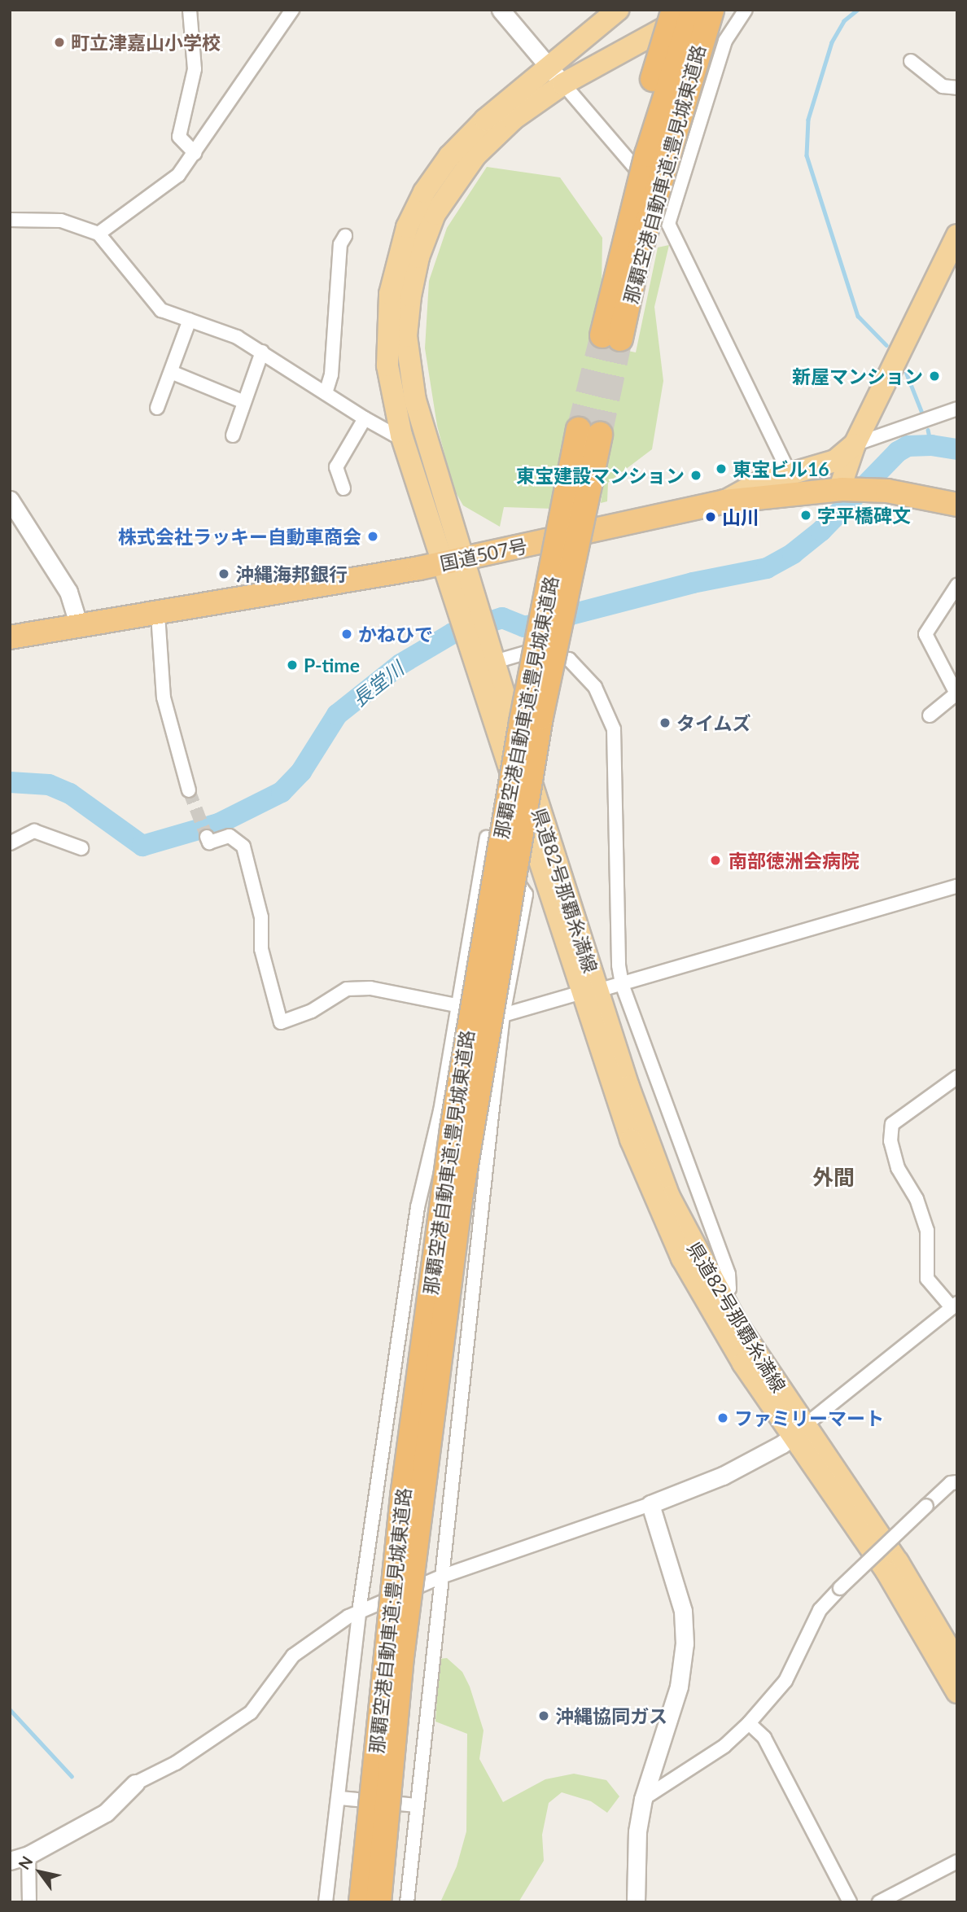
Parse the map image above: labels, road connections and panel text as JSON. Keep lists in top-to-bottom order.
{
  "streets": {
    "highway": ["那覇空港自動車道;豊見城東道路", "国道507号"],
    "main road": ["県道82号那覇糸満線"]
  },
  "crossings": [
    ["国道507号", "県道82号那覇糸満線"]
  ],
  "districts": ["外間"],
  "water": ["長堂川"],
  "places": [
    "町立津嘉山小学校",
    "新屋マンション",
    "東宝ビル16",
    "東宝建設マンション",
    "字平橋碑文",
    "山川",
    "株式会社ラッキー自動車商会",
    "沖縄海邦銀行",
    "かねひで",
    "P-time",
    "タイムズ",
    "南部徳洲会病院",
    "ファミリーマート",
    "沖縄協同ガス"
  ],
  "north": "top left"
}
